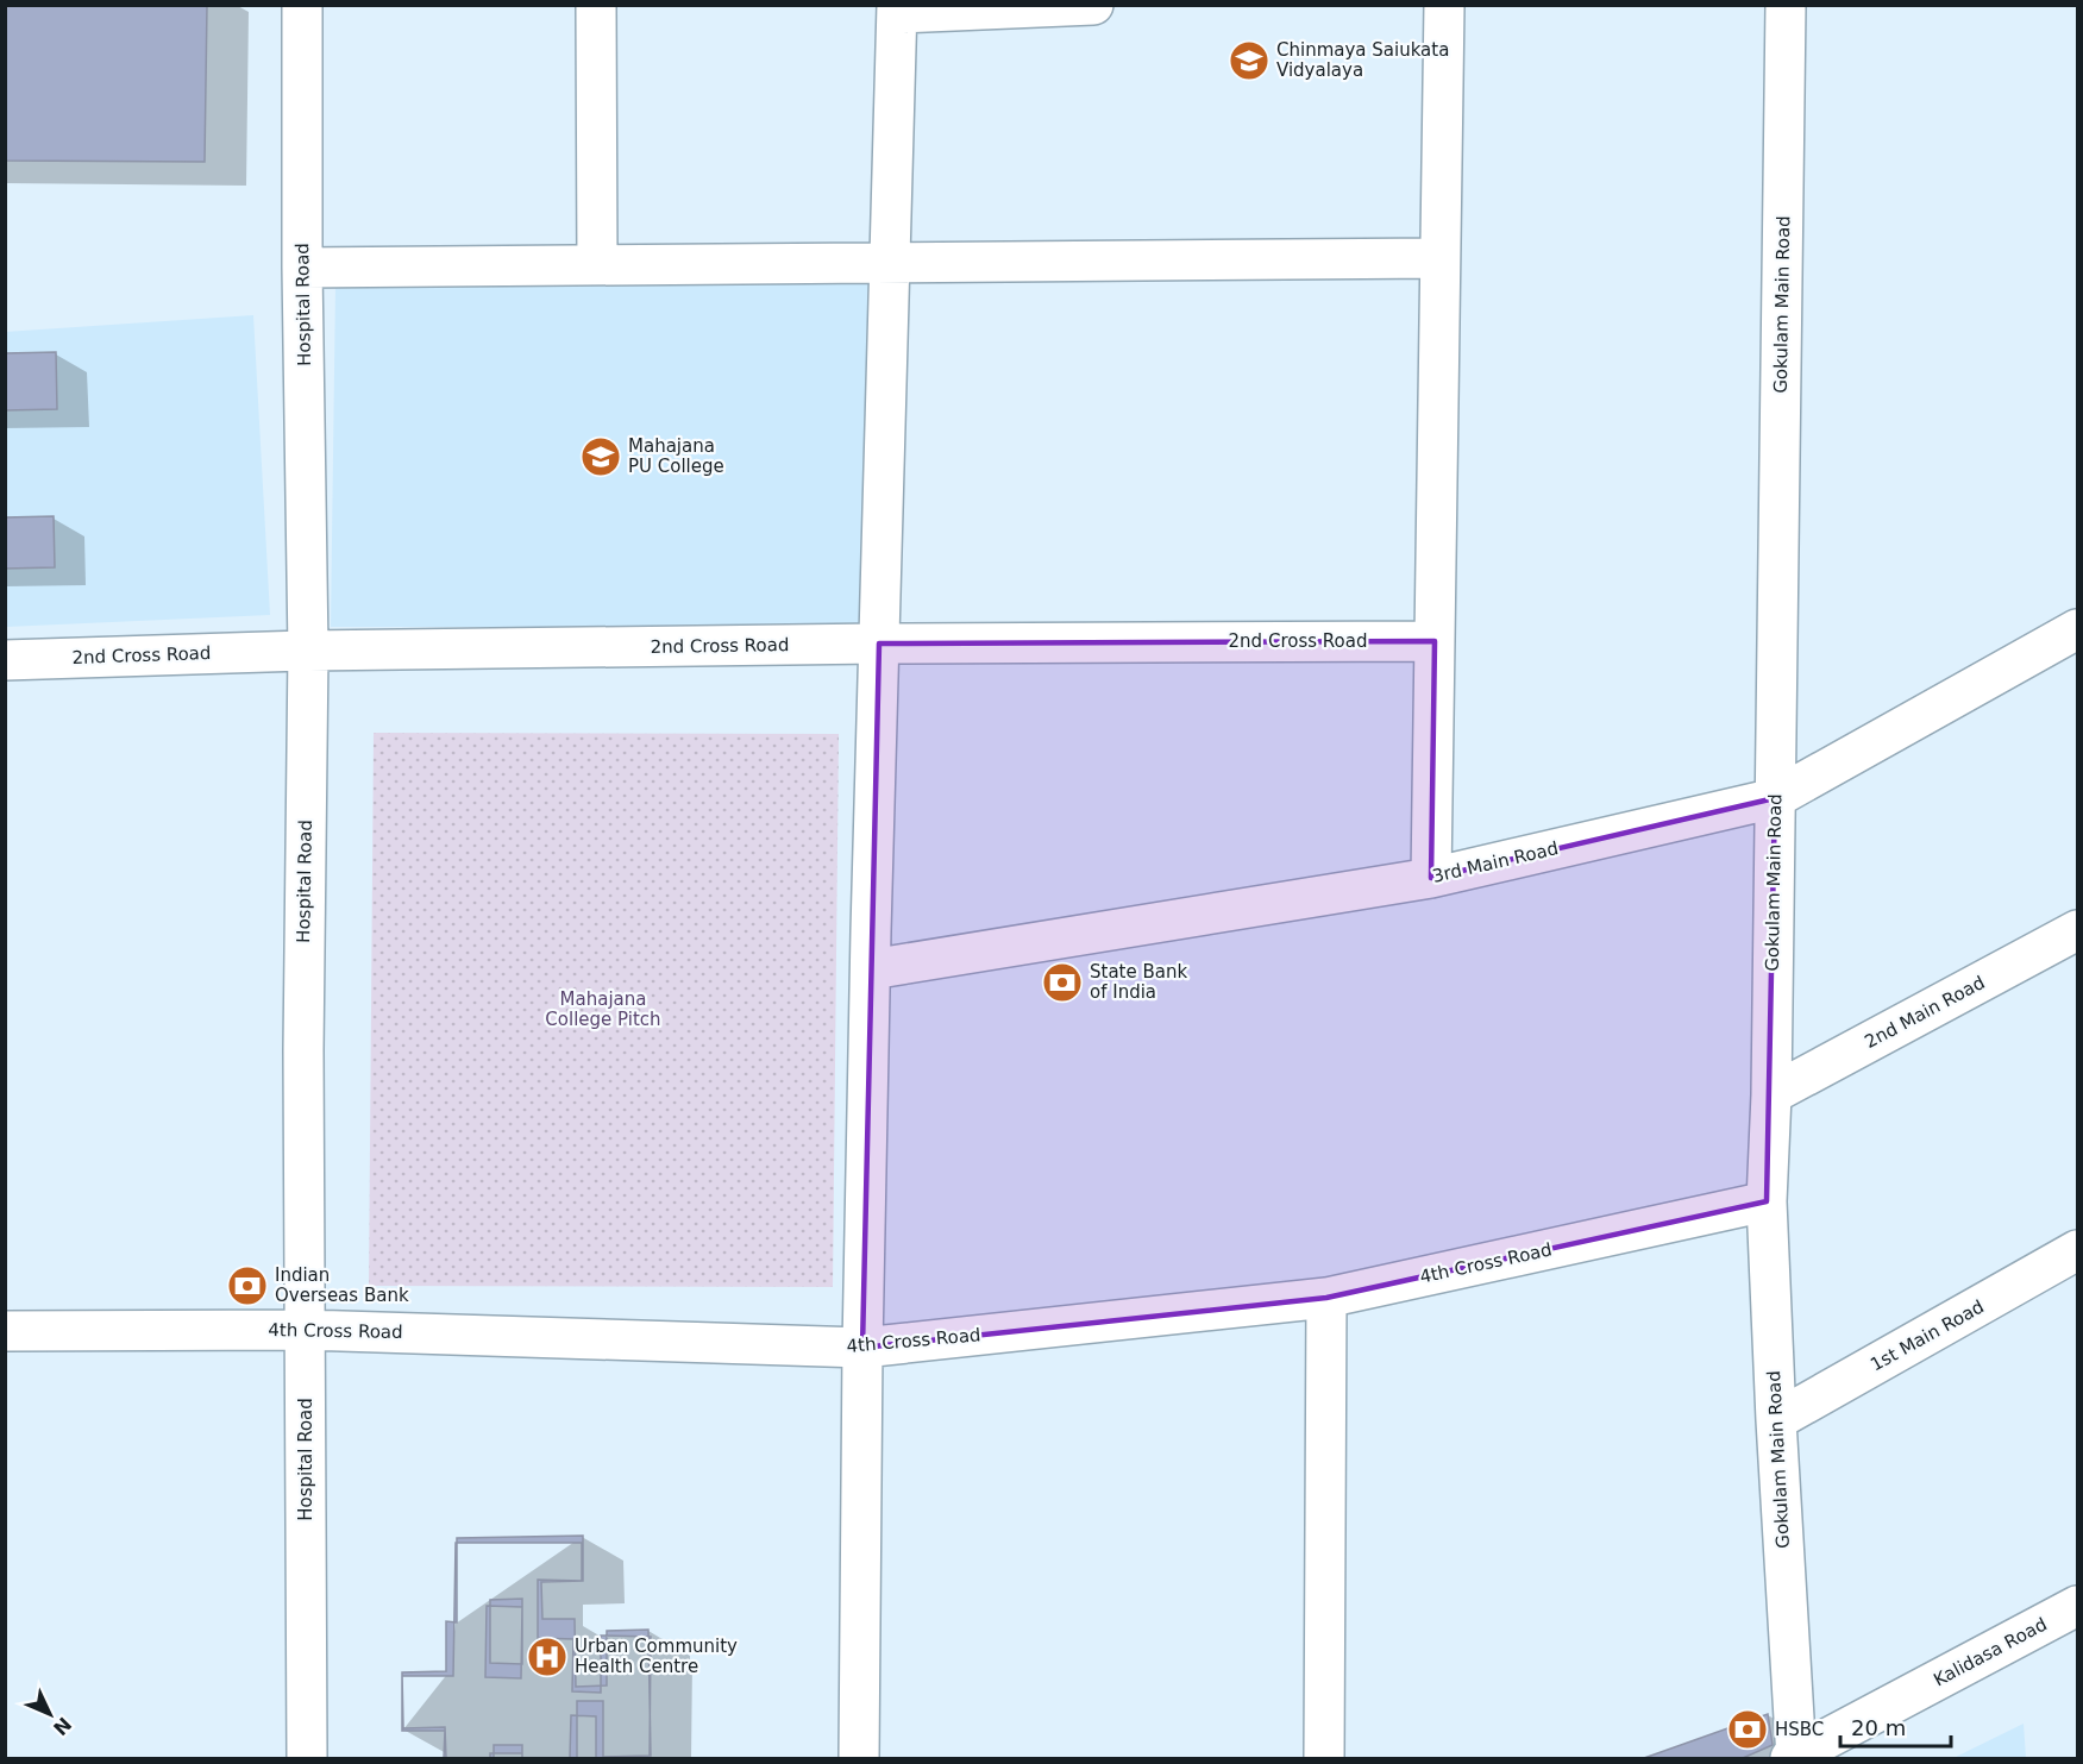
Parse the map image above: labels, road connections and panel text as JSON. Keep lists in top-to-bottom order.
{
  "streets": {
    "street": [
      "Hospital Road",
      "Gokulam Main Road",
      "2nd Cross Road",
      "3rd Main Road",
      "2nd Main Road",
      "4th Cross Road",
      "1st Main Road",
      "Kalidasa Road"
    ]
  },
  "crossings": [
    ["Hospital Road", "2nd Cross Road"],
    ["Hospital Road", "4th Cross Road"],
    ["Gokulam Main Road", "3rd Main Road"],
    ["Gokulam Main Road", "2nd Main Road"],
    ["Gokulam Main Road", "4th Cross Road"],
    ["Gokulam Main Road", "1st Main Road"],
    ["Gokulam Main Road", "Kalidasa Road"]
  ],
  "parks": ["Mahajana College Pitch"],
  "places": {
    "school or university": ["Chinmaya Saiukata Vidyalaya", "Mahajana PU College"],
    "bank": ["State Bank of India", "Indian Overseas Bank", "HSBC"],
    "hospital": ["Urban Community Health Centre"]
  },
  "scale_bar": "20 m",
  "north": "bottom right"
}
